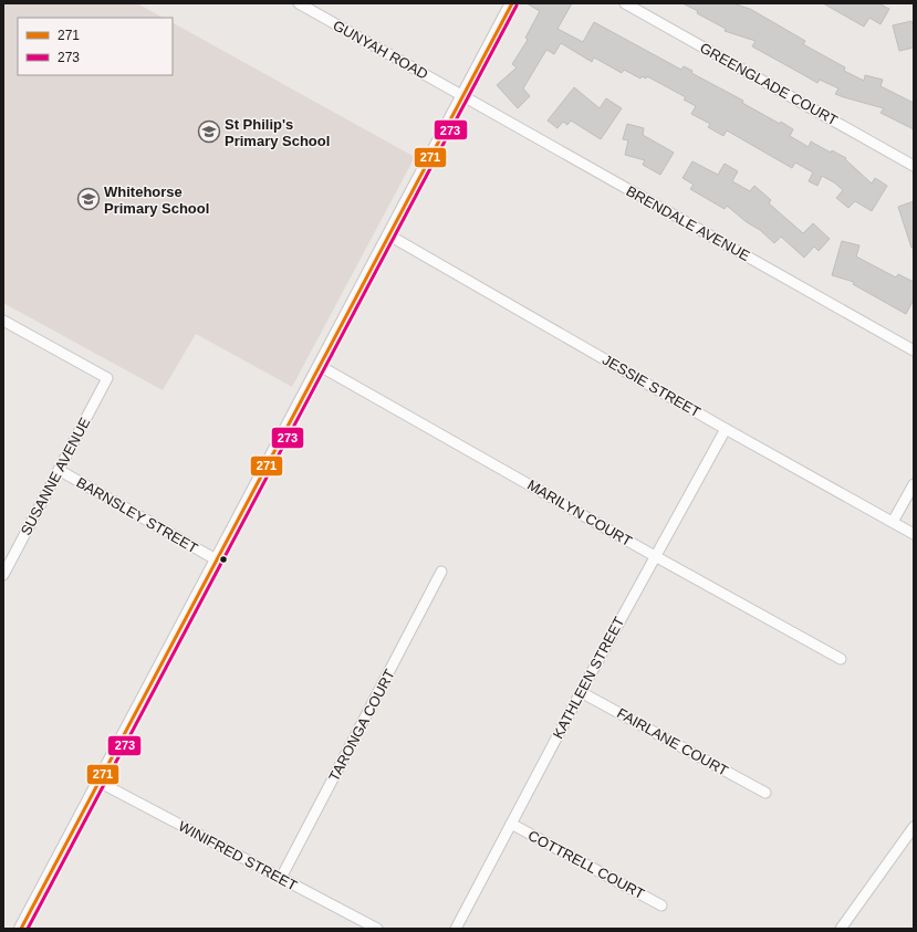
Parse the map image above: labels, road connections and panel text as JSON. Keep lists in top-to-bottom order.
{
  "streets": {
    "street": [
      "GUNYAH ROAD",
      "GREENGLADE COURT",
      "BRENDALE AVENUE",
      "JESSIE STREET",
      "SUSANNE AVENUE",
      "MARILYN COURT",
      "BARNSLEY STREET",
      "KATHLEEN STREET",
      "TARONGA COURT",
      "FAIRLANE COURT",
      "WINIFRED STREET",
      "COTTRELL COURT"
    ]
  },
  "crossings": [
    ["GUNYAH ROAD", "BRENDALE AVENUE"],
    ["JESSIE STREET", "KATHLEEN STREET"],
    ["SUSANNE AVENUE", "BARNSLEY STREET"],
    ["MARILYN COURT", "KATHLEEN STREET"],
    ["KATHLEEN STREET", "FAIRLANE COURT"],
    ["KATHLEEN STREET", "COTTRELL COURT"],
    ["TARONGA COURT", "WINIFRED STREET"]
  ],
  "places": {
    "school or university": ["St Philip's Primary School", "Whitehorse Primary School"]
  },
  "lines": ["transit line 271", "transit line 273"],
  "legend": ["271", "273"]
}
